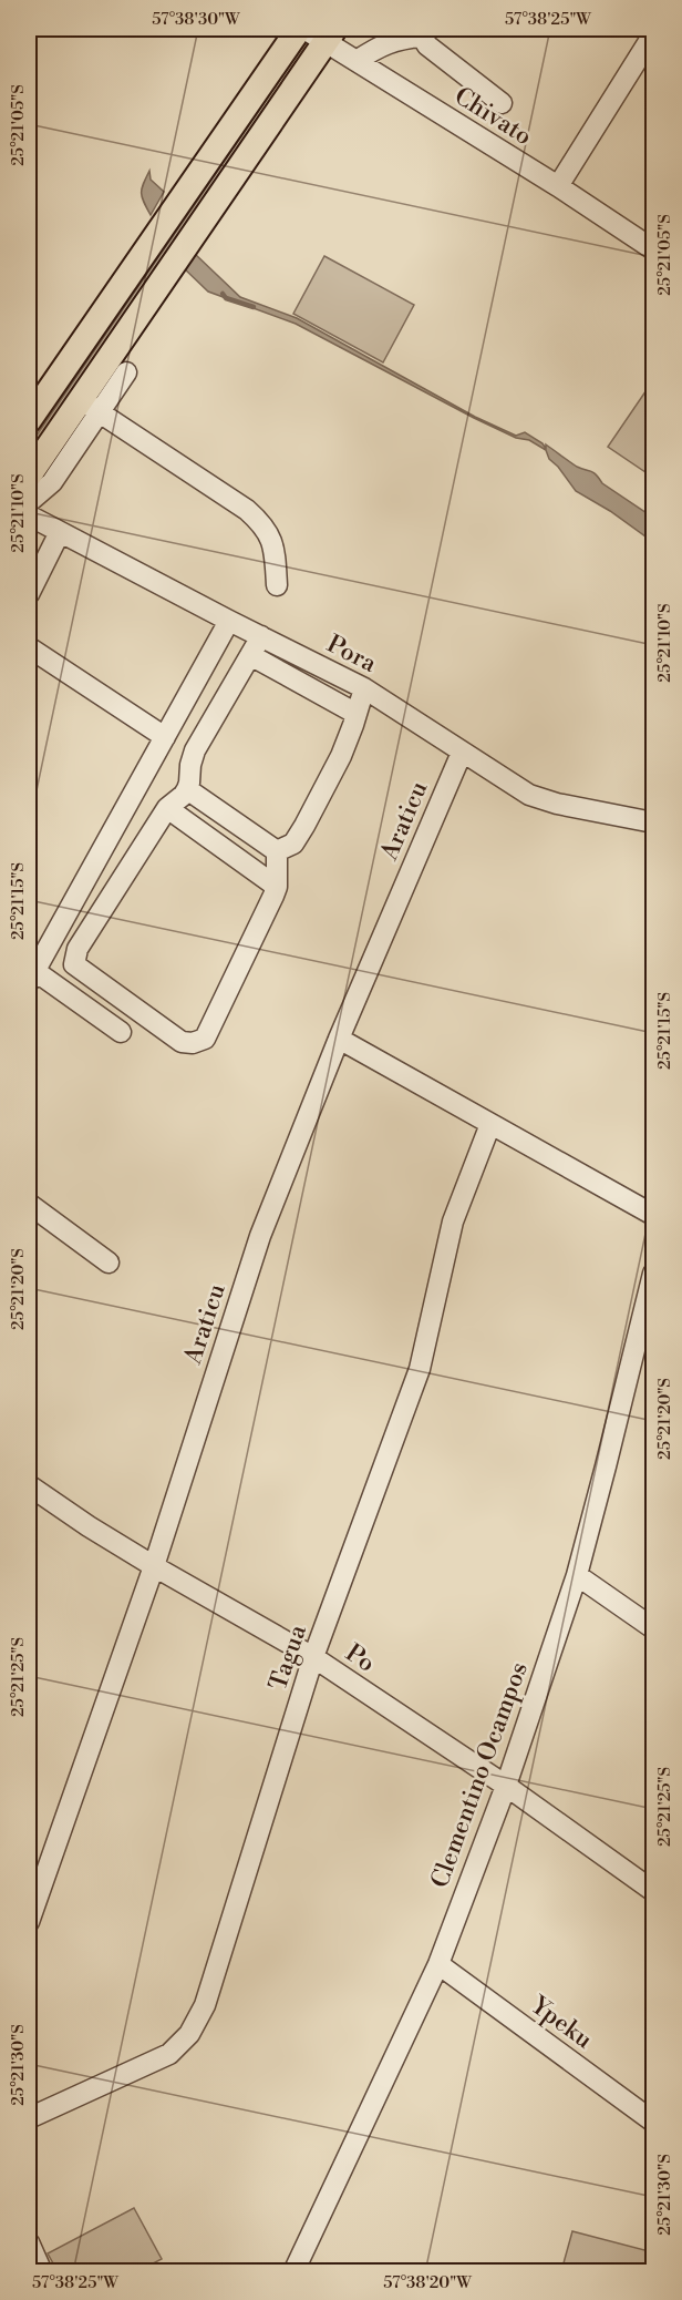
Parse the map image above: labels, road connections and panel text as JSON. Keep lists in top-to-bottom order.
{
  "streets": {
    "street": [
      "Chivato",
      "Pora",
      "Araticu",
      "Tagua",
      "Po",
      "Clementino Ocampos",
      "Ypeku"
    ]
  },
  "crossings": [
    ["Pora", "Araticu"],
    ["Araticu", "Po"],
    ["Tagua", "Po"],
    ["Po", "Clementino Ocampos"],
    ["Clementino Ocampos", "Ypeku"]
  ],
  "coordinates": [
    "57°38'30\"W",
    "57°38'25\"W",
    "25°21'05\"S",
    "25°21'10\"S",
    "25°21'15\"S",
    "25°21'20\"S",
    "25°21'25\"S",
    "25°21'30\"S",
    "57°38'20\"W"
  ]
}
